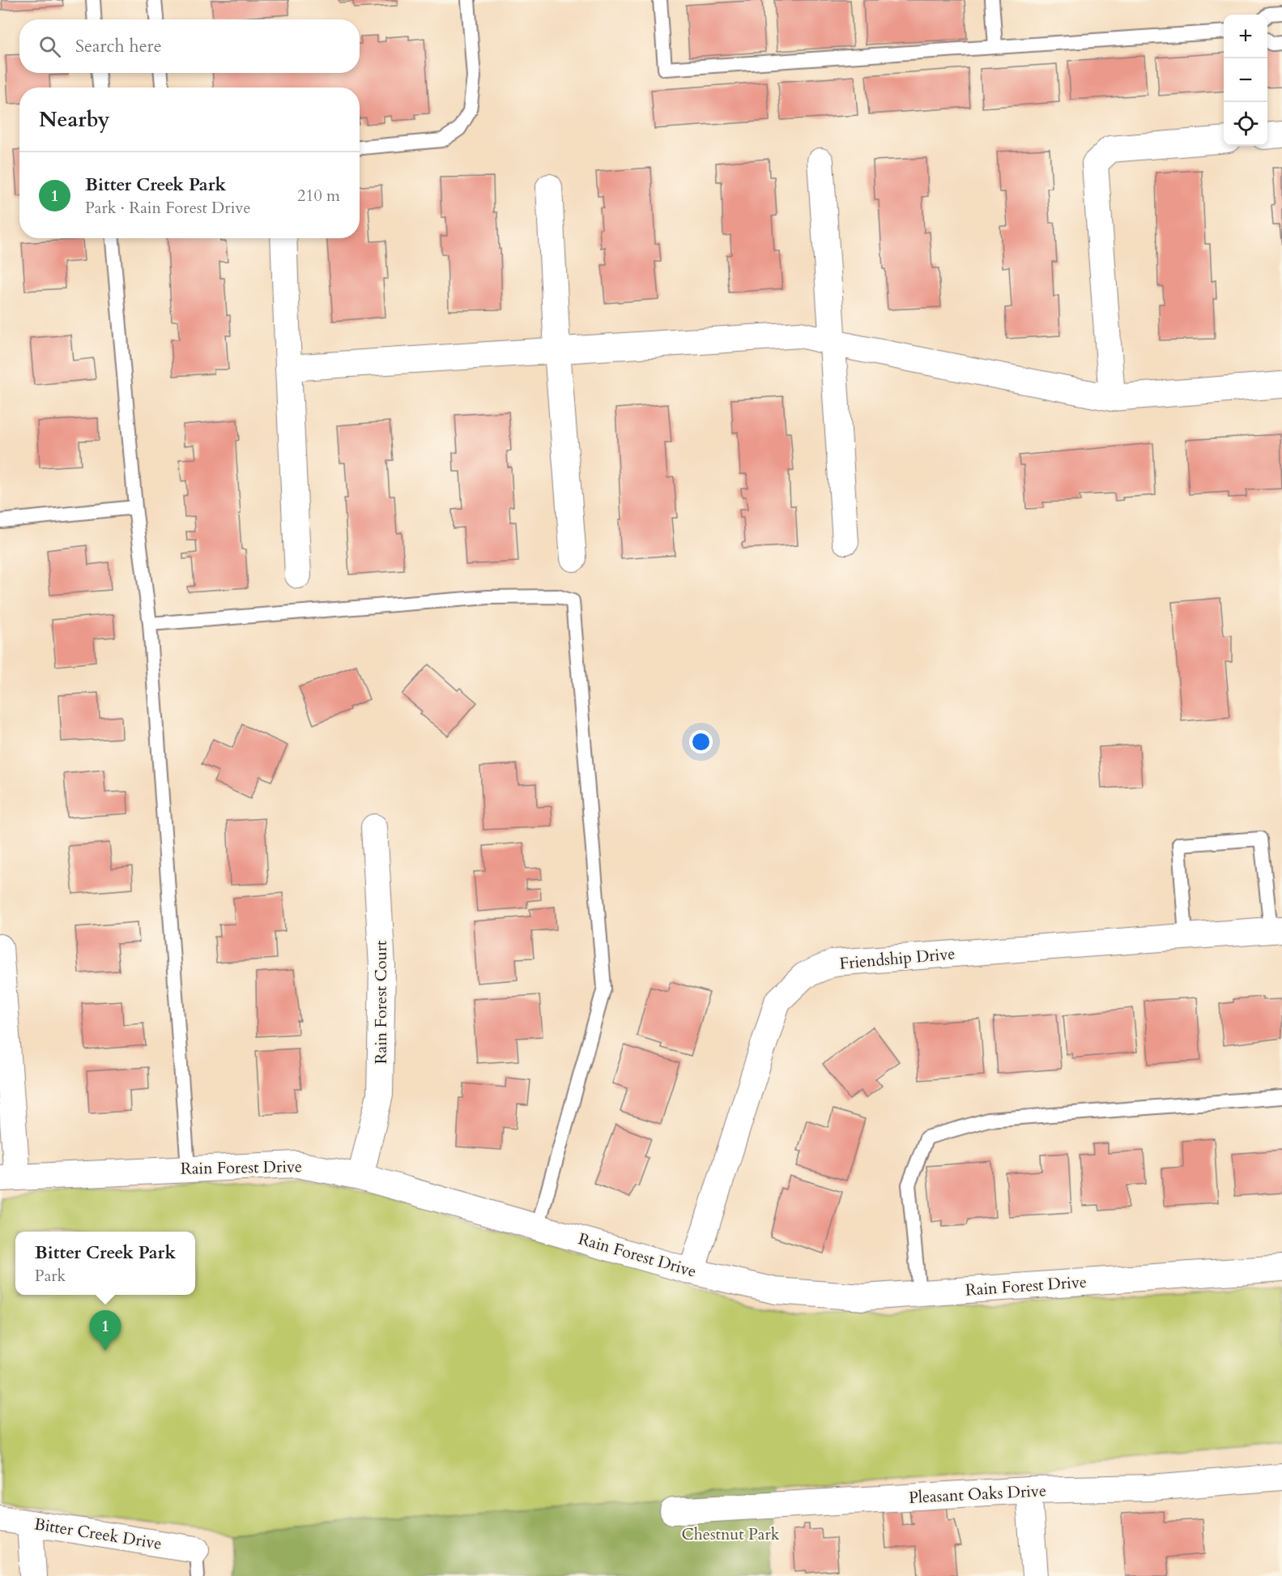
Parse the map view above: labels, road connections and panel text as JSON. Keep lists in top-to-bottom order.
{
  "streets": {
    "street": [
      "Friendship Drive",
      "Rain Forest Court",
      "Rain Forest Drive",
      "Pleasant Oaks Drive",
      "Bitter Creek Drive"
    ]
  },
  "crossings": [
    ["Friendship Drive", "Rain Forest Drive"],
    ["Rain Forest Court", "Rain Forest Drive"]
  ],
  "parks": ["Chestnut Park"],
  "page": {
    "map_buttons": ["+", "−"],
    "search": "Search here",
    "heading": "Nearby",
    "list": [
      {
        "mark": "1",
        "name": "Bitter Creek Park",
        "note": "Park · Rain Forest Drive",
        "value": "210 m"
      }
    ],
    "popup": ["Bitter Creek Park", "Park"],
    "pins": "1"
  }
}
